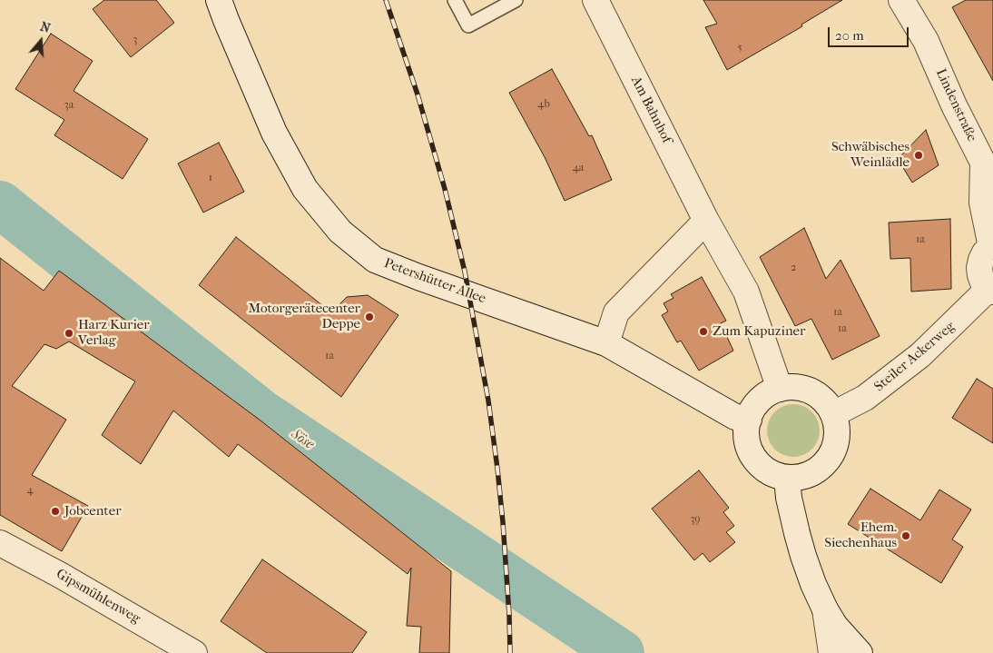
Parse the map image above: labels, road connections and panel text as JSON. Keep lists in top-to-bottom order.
{
  "streets": {
    "street": [
      "Lindenstraße",
      "Am Bahnhof",
      "Petershütter Allee",
      "Steiler Ackerweg",
      "Gipsmühlenweg"
    ]
  },
  "crossings": [
    ["Lindenstraße", "Steiler Ackerweg"],
    ["Am Bahnhof", "Petershütter Allee"],
    ["Am Bahnhof", "Steiler Ackerweg"],
    ["Petershütter Allee", "Steiler Ackerweg"]
  ],
  "water": ["Söse"],
  "places": [
    "Schwäbisches Weinlädle",
    "Motorgerätecenter Deppe",
    "Zum Kapuziner",
    "Harz Kurier Verlag",
    "Jobcenter",
    "Ehem. Siechenhaus"
  ],
  "house_numbers": [
    "3",
    "5",
    "4b",
    "3a",
    "4a",
    "1",
    "1a",
    "2",
    "1a",
    "1a",
    "1a",
    "4",
    "39"
  ],
  "scale_bar": "20 m",
  "north": "top"
}
